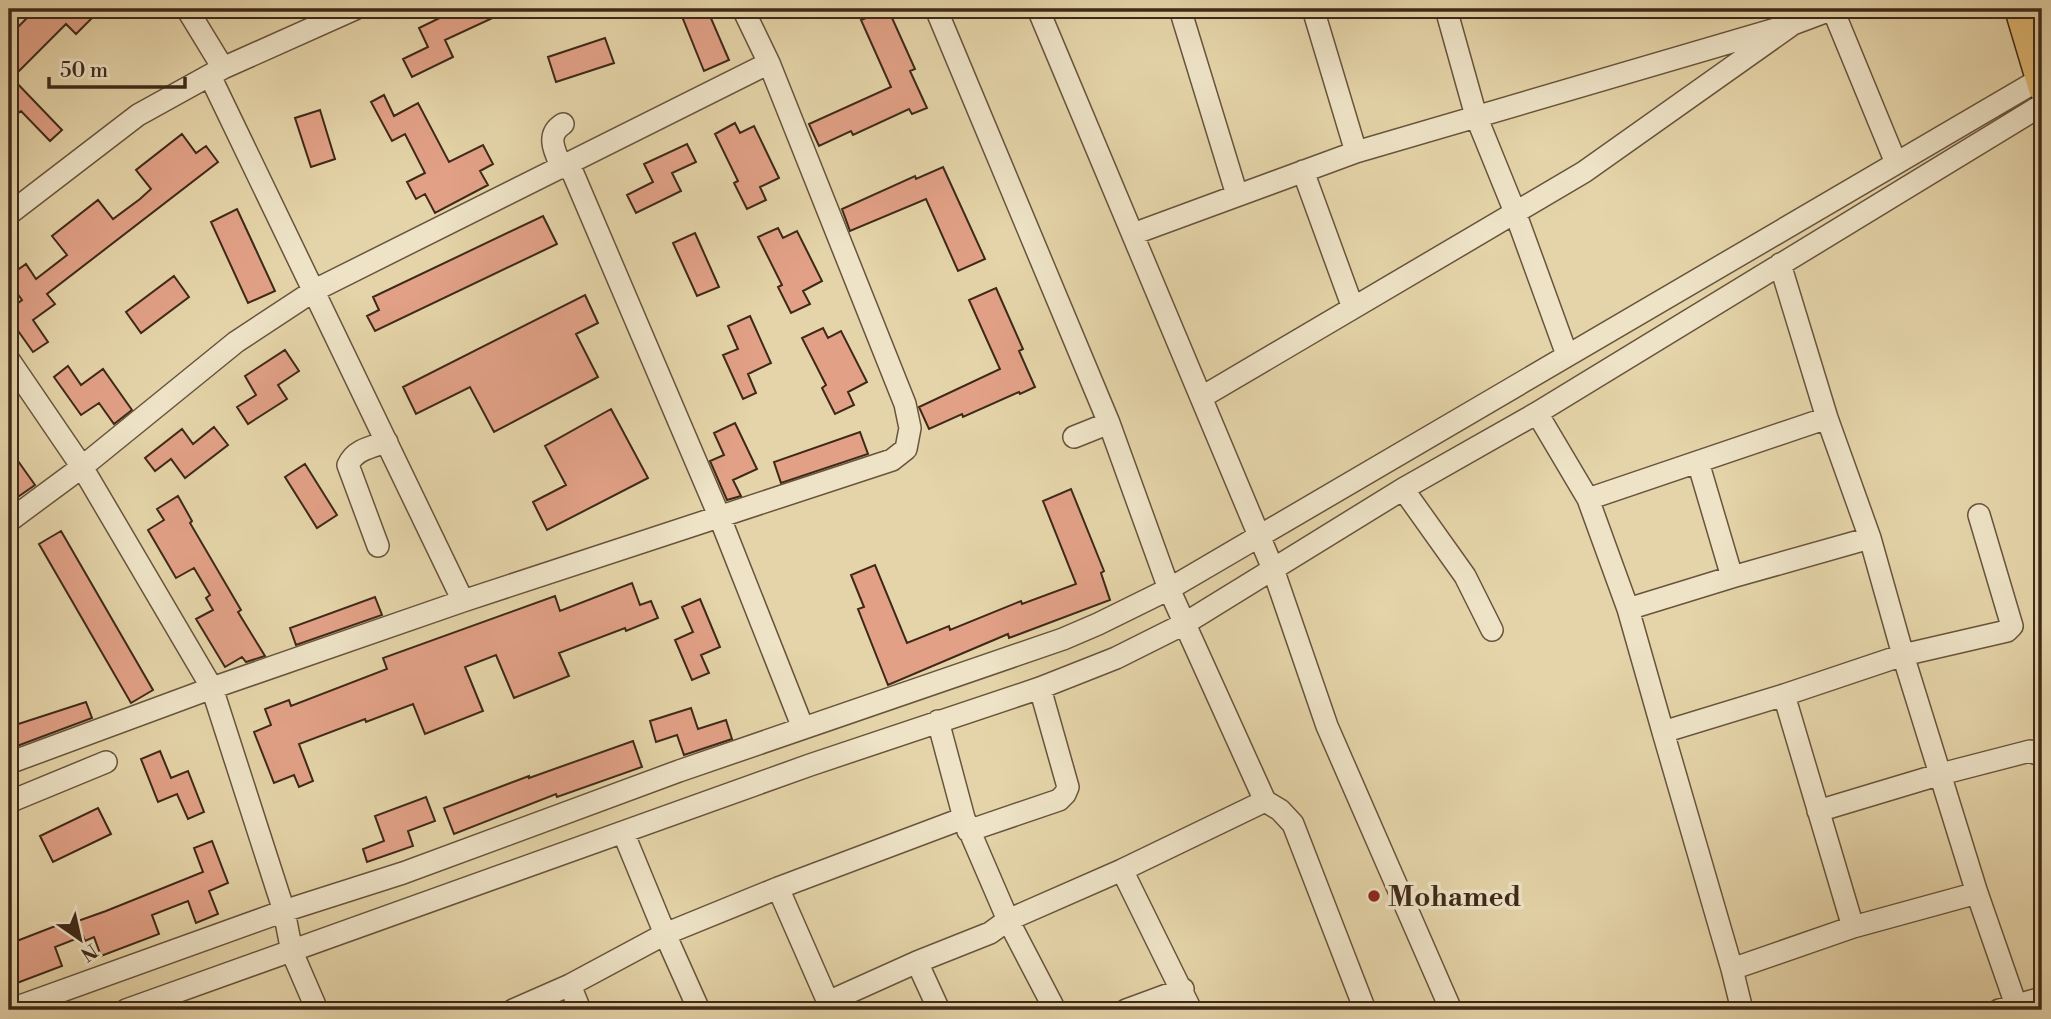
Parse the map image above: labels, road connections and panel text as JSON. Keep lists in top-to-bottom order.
{
  "places": ["Mohamed"],
  "scale_bar": "50 m",
  "north": "bottom right"
}
